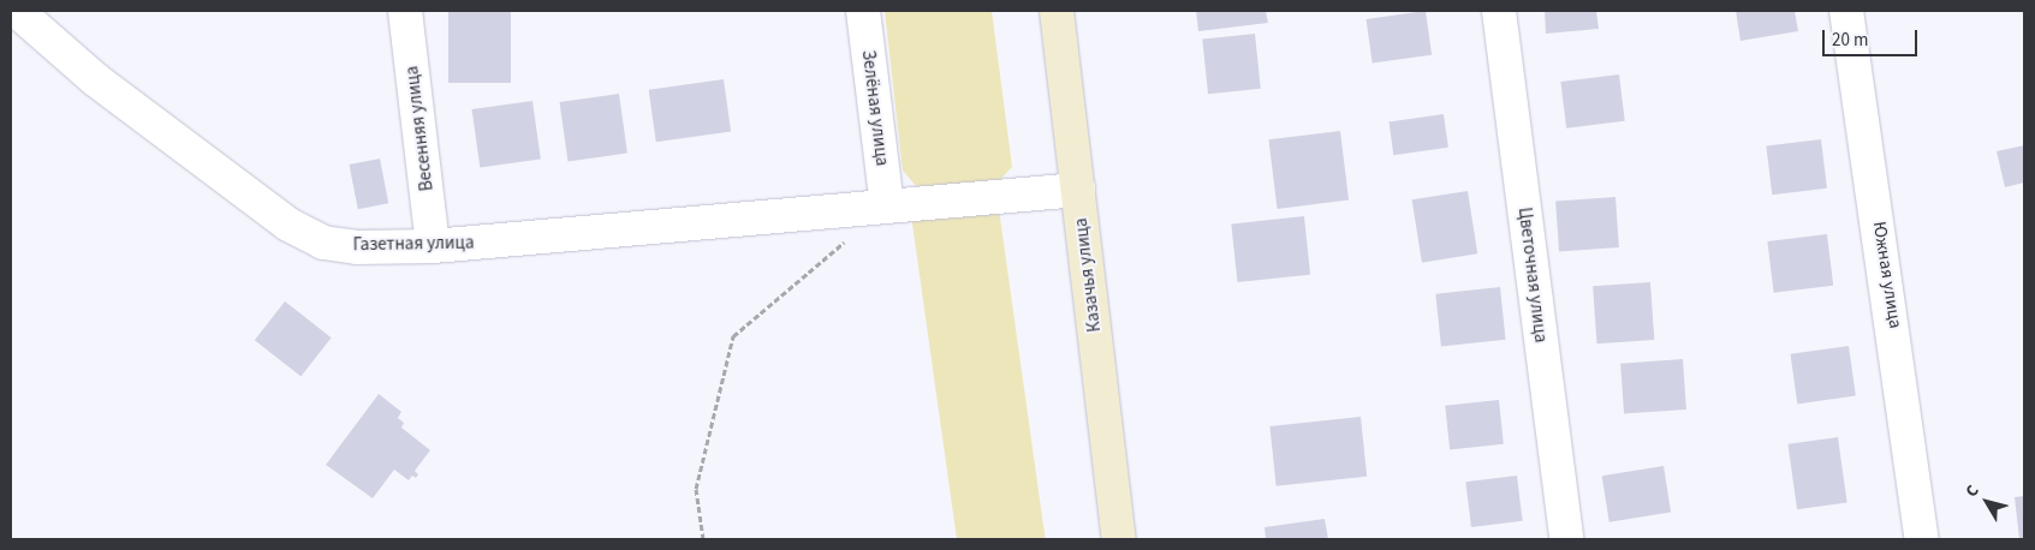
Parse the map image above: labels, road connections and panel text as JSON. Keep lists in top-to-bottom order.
{
  "streets": {
    "main road": ["Казачья улица"],
    "street": [
      "Зелёная улица",
      "Весенняя улица",
      "Газетная улица",
      "Цветочная улица",
      "Южная улица"
    ]
  },
  "crossings": [
    ["Зелёная улица", "Газетная улица"],
    ["Весенняя улица", "Газетная улица"],
    ["Газетная улица", "Казачья улица"]
  ],
  "scale_bar": "20 m",
  "north": "top left"
}
